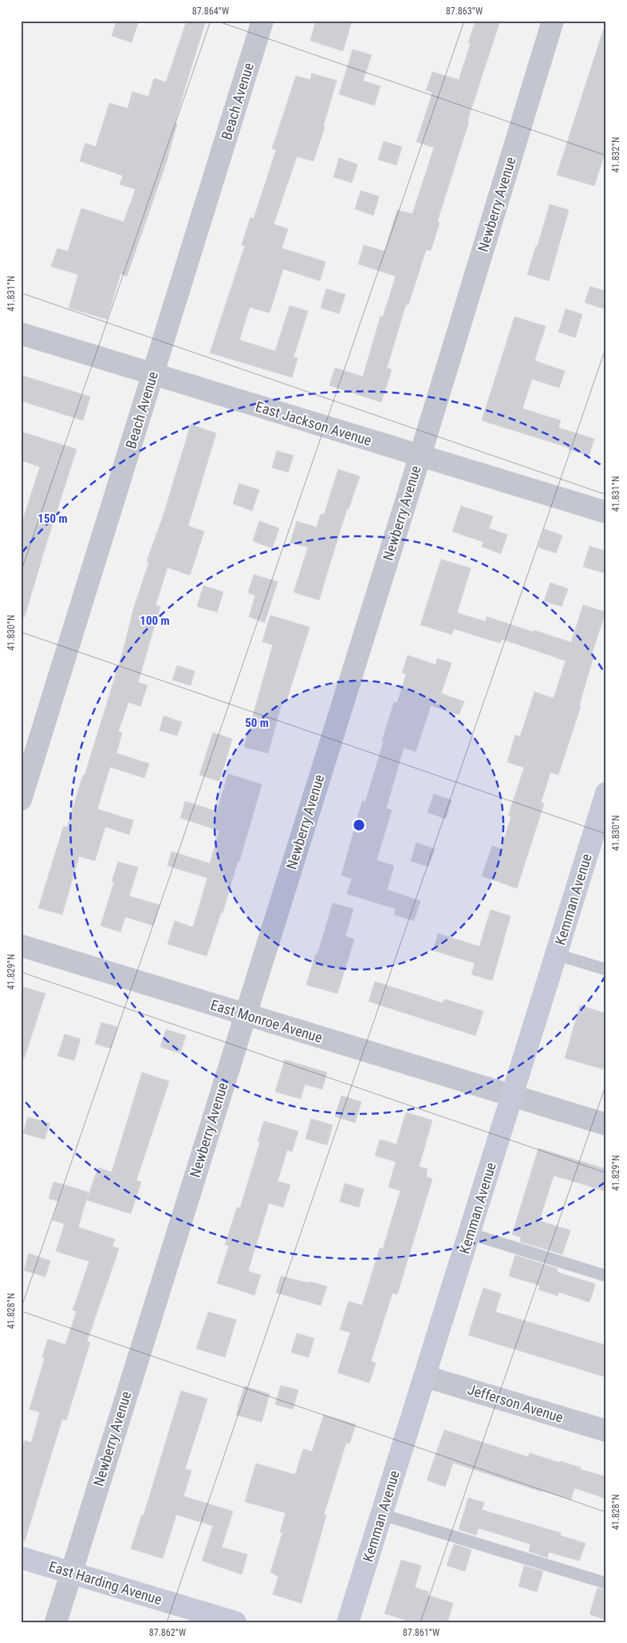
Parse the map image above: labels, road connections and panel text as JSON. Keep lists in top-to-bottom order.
{
  "streets": {
    "street": [
      "Beach Avenue",
      "Newberry Avenue",
      "East Jackson Avenue",
      "Kemman Avenue",
      "East Monroe Avenue",
      "Jefferson Avenue",
      "East Harding Avenue"
    ]
  },
  "crossings": [
    ["Beach Avenue", "East Jackson Avenue"],
    ["Newberry Avenue", "East Jackson Avenue"],
    ["Newberry Avenue", "East Monroe Avenue"],
    ["Newberry Avenue", "East Harding Avenue"],
    ["Kemman Avenue", "East Monroe Avenue"],
    ["Kemman Avenue", "Jefferson Avenue"]
  ],
  "coordinates": [
    "87.864°W",
    "87.863°W",
    "41.832°N",
    "41.831°N",
    "41.830°N",
    "41.829°N",
    "41.828°N",
    "87.862°W",
    "87.861°W"
  ],
  "rings": ["150 m", "100 m", "50 m"]
}
